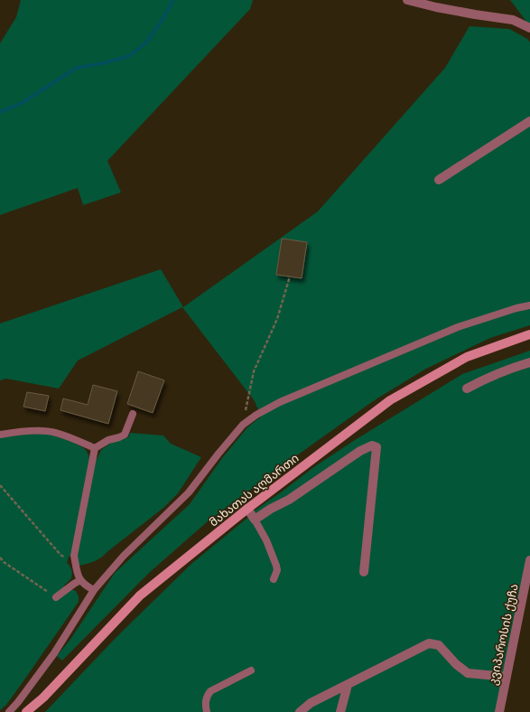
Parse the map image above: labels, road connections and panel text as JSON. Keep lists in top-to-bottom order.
{
  "streets": {
    "main road": ["მახათას აღმართი"],
    "street": ["კვიპაროსის ქუჩა"]
  }
}
